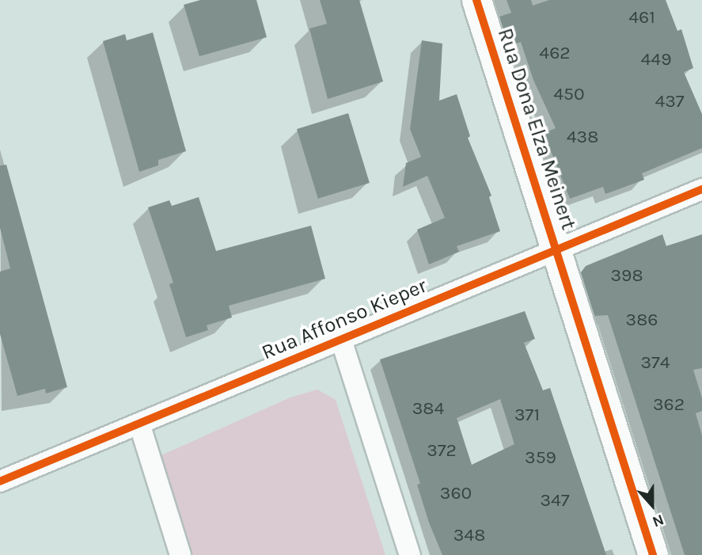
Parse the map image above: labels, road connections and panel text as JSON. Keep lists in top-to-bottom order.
{
  "streets": {
    "street": ["Rua Dona Elza Meinert", "Rua Affonso Kieper"]
  },
  "crossings": [
    ["Rua Dona Elza Meinert", "Rua Affonso Kieper"]
  ],
  "house_numbers": [
    "461",
    "462",
    "449",
    "450",
    "437",
    "438",
    "398",
    "386",
    "374",
    "362",
    "384",
    "371",
    "372",
    "359",
    "360",
    "347",
    "348"
  ],
  "north": "bottom"
}
